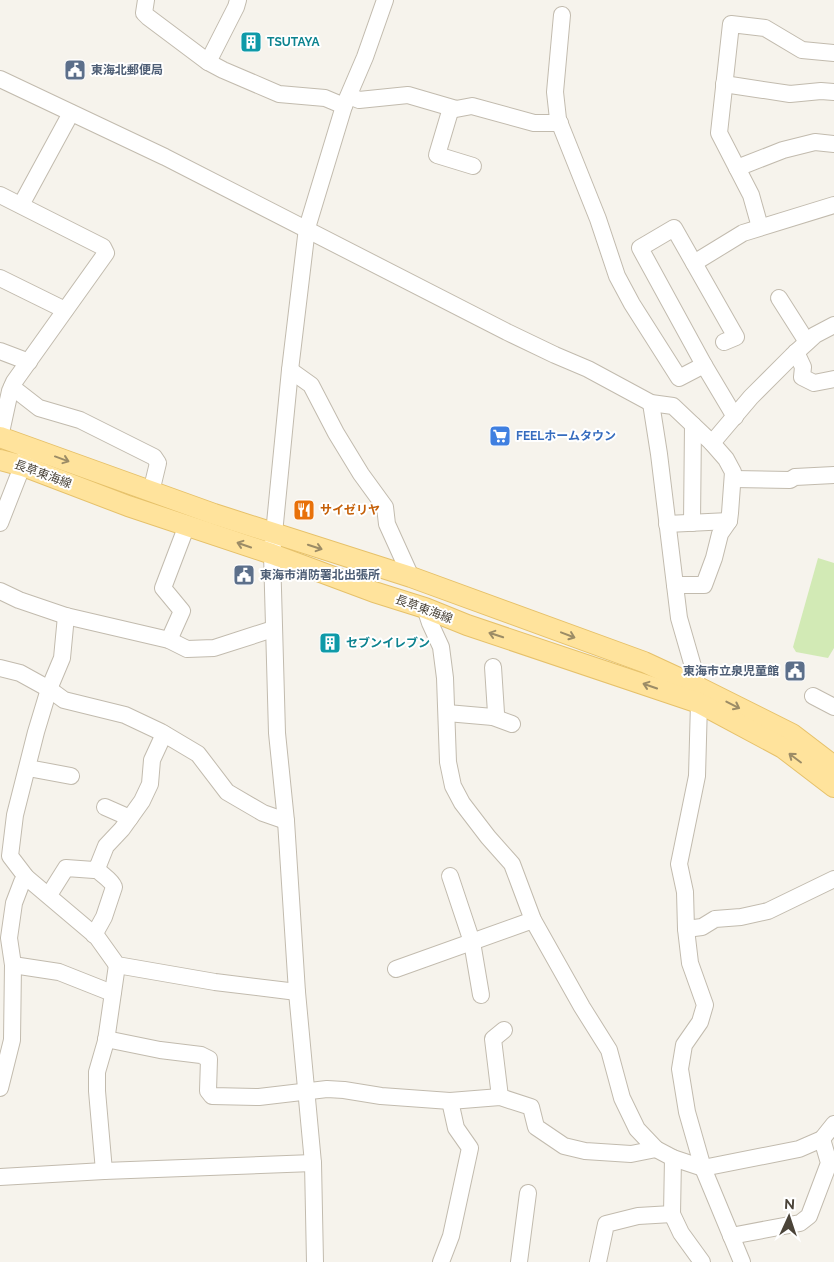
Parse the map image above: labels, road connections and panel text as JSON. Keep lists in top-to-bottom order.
{
  "streets": {
    "main road": ["長草東海線"]
  },
  "places": {
    "building": ["TSUTAYA", "セブンイレブン"],
    "public building": ["東海北郵便局", "東海市消防署北出張所", "東海市立泉児童館"],
    "supermarket": ["FEELホームタウン"],
    "restaurant": ["サイゼリヤ"]
  },
  "north": "top"
}
